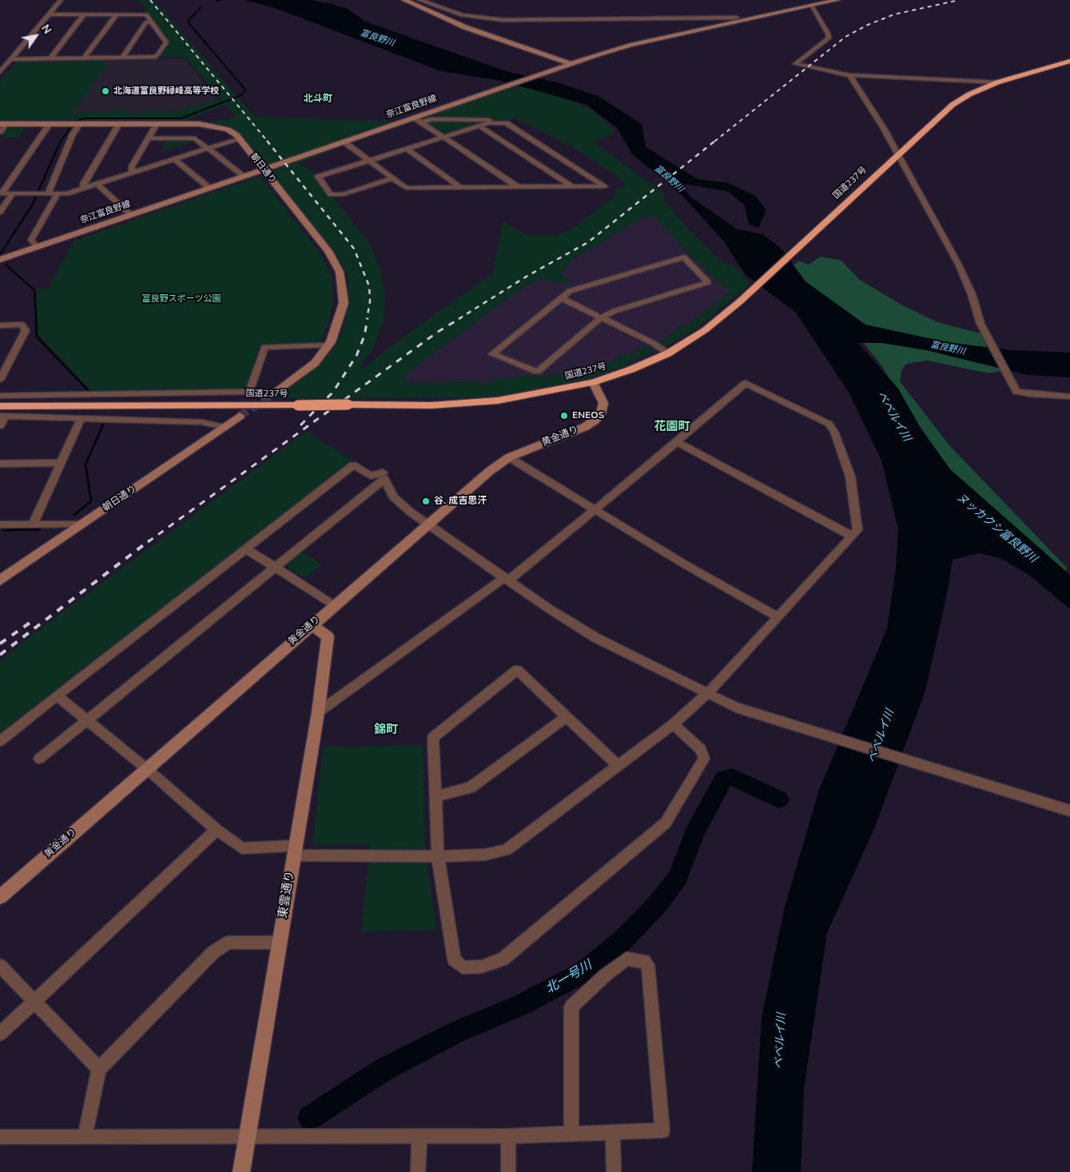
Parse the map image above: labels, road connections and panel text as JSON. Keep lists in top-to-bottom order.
{
  "streets": {
    "highway": ["国道237号"],
    "street": [
      "奈江富良野線",
      "朝日通り",
      "黄金通り",
      "東雲通り"
    ]
  },
  "crossings": [
    ["奈江富良野線", "朝日通り"],
    ["国道237号", "黄金通り"],
    ["黄金通り", "東雲通り"]
  ],
  "districts": ["北斗町", "花園町", "錦町"],
  "water": [
    "富良野川",
    "ベベルイ川",
    "ヌッカクシ富良野川",
    "北一号川"
  ],
  "parks": ["富良野スポーツ公園"],
  "places": ["北海道富良野緑峰高等学校", "ENEOS", "谷. 成吉思汗"],
  "north": "top right"
}
